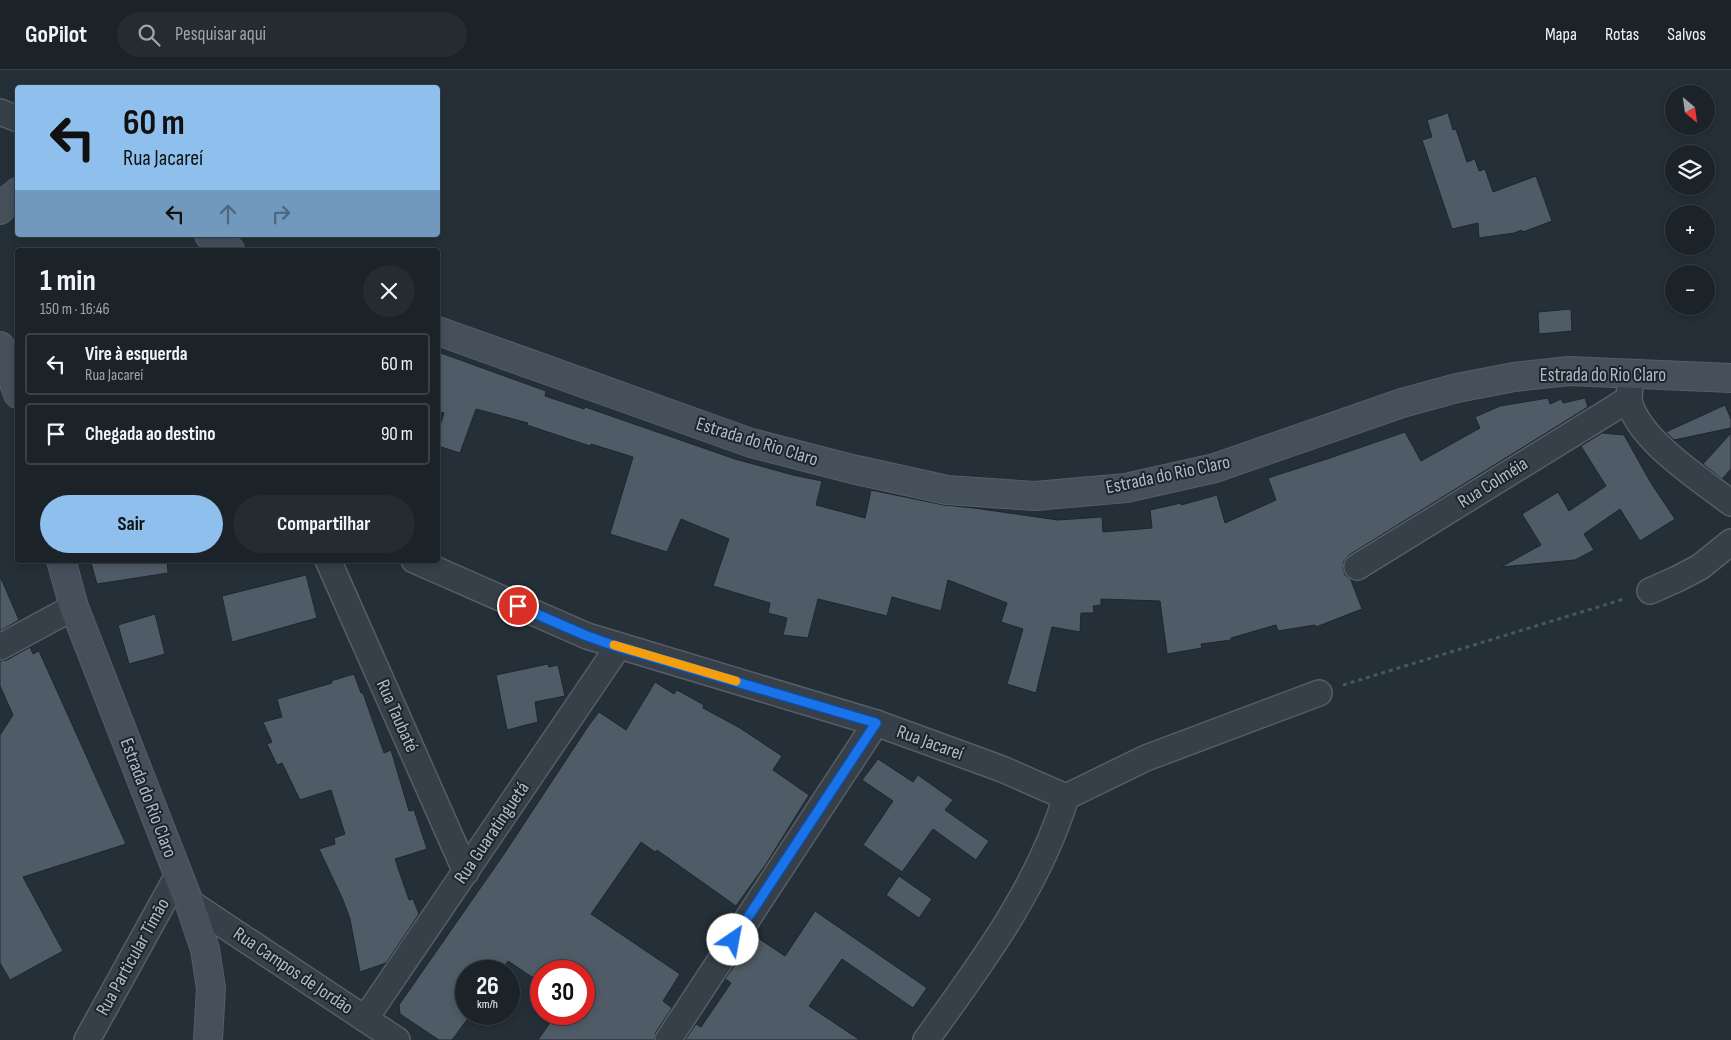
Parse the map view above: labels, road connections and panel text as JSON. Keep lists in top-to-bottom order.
{
  "streets": {
    "main road": ["Estrada do Rio Claro"],
    "street": [
      "Rua Colméia",
      "Rua Taubaté",
      "Rua Jacareí",
      "Rua Guaratinguetá",
      "Rua Particular Timão",
      "Rua Campos de Jordão"
    ]
  },
  "crossings": [
    ["Estrada do Rio Claro", "Rua Colméia"],
    ["Estrada do Rio Claro", "Rua Particular Timão"],
    ["Estrada do Rio Claro", "Rua Campos de Jordão"],
    ["Rua Taubaté", "Rua Guaratinguetá"],
    ["Rua Jacareí", "Rua Guaratinguetá"],
    ["Rua Guaratinguetá", "Rua Campos de Jordão"]
  ],
  "north": "bottom right",
  "page": {
    "header": "GoPilot",
    "search": "Pesquisar aqui",
    "nav": ["Mapa", "Rotas", "Salvos"],
    "map_buttons": ["+", "−"],
    "turn": ["60 m", "Rua Jacareí"],
    "heading": ["1 min", "150 m · 16:46"],
    "list": [
      {
        "name": "Vire à esquerda",
        "note": "Rua Jacareí",
        "value": "60 m"
      },
      {
        "name": "Chegada ao destino",
        "value": "90 m"
      }
    ],
    "buttons": ["Sair", "Compartilhar"],
    "speed": "26 km/h",
    "limit": "30"
  }
}
